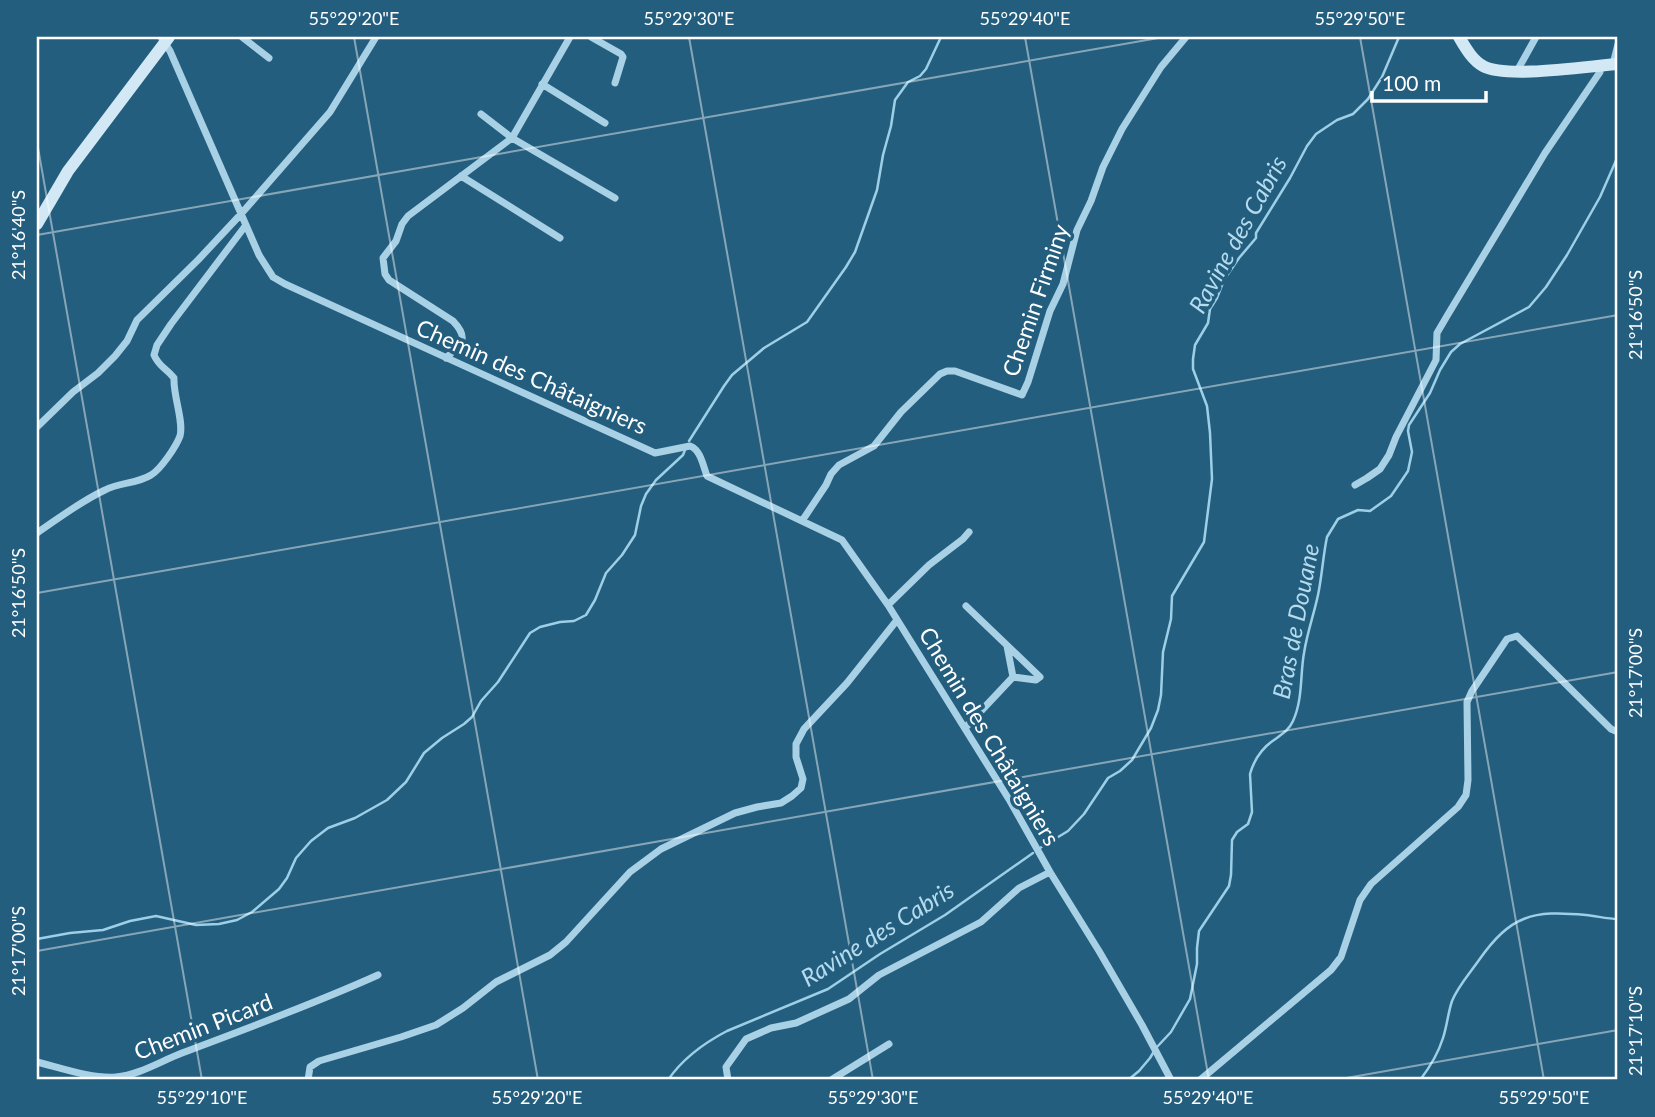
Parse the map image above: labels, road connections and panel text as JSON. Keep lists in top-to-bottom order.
{
  "streets": {
    "street": ["Chemin Firminy", "Chemin des Châtaigniers", "Chemin Picard"]
  },
  "crossings": [
    ["Chemin Firminy", "Chemin des Châtaigniers"]
  ],
  "water": ["Ravine des Cabris", "Bras de Douane"],
  "scale_bar": "100 m",
  "coordinates": [
    "55°29'20\"E",
    "55°29'30\"E",
    "55°29'40\"E",
    "55°29'50\"E",
    "21°16'40\"S",
    "21°16'50\"S",
    "21°17'00\"S",
    "21°17'10\"S",
    "55°29'10\"E"
  ]
}
